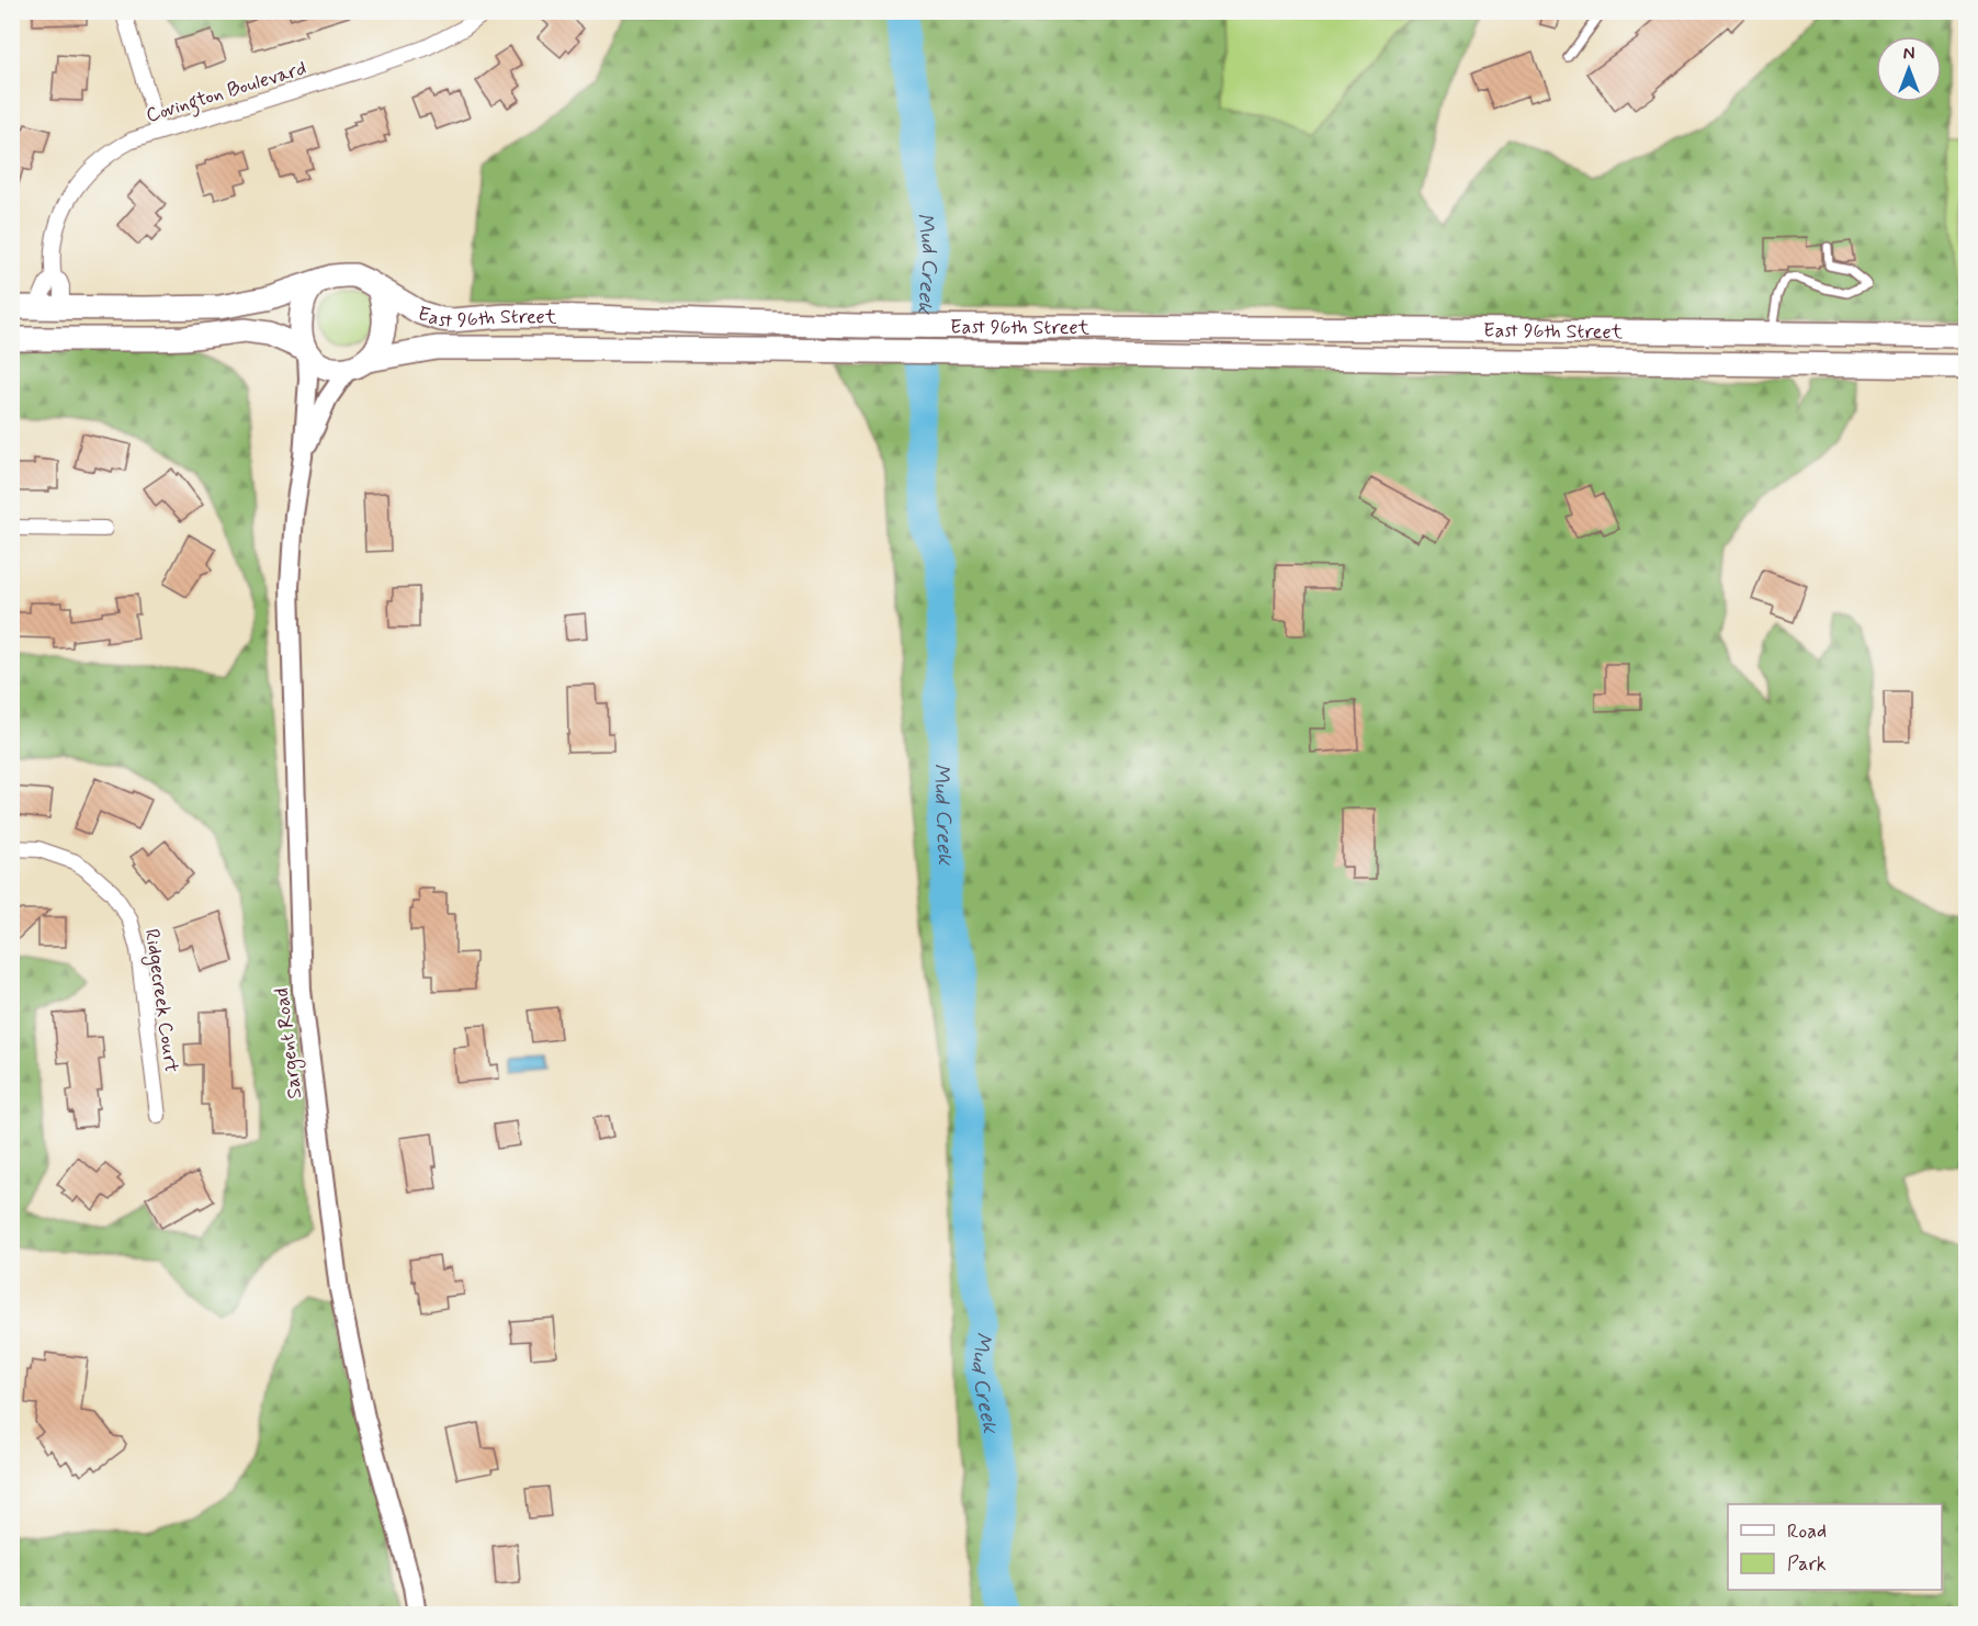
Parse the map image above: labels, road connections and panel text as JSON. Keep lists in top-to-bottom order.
{
  "streets": {
    "main road": ["East 96th Street"],
    "street": ["Covington Boulevard", "Ridgecreek Court", "Sargent Road"]
  },
  "crossings": [
    ["Covington Boulevard", "East 96th Street"],
    ["East 96th Street", "Sargent Road"]
  ],
  "water": ["Mud Creek"],
  "legend": ["Road", "Park"],
  "north": "top"
}
